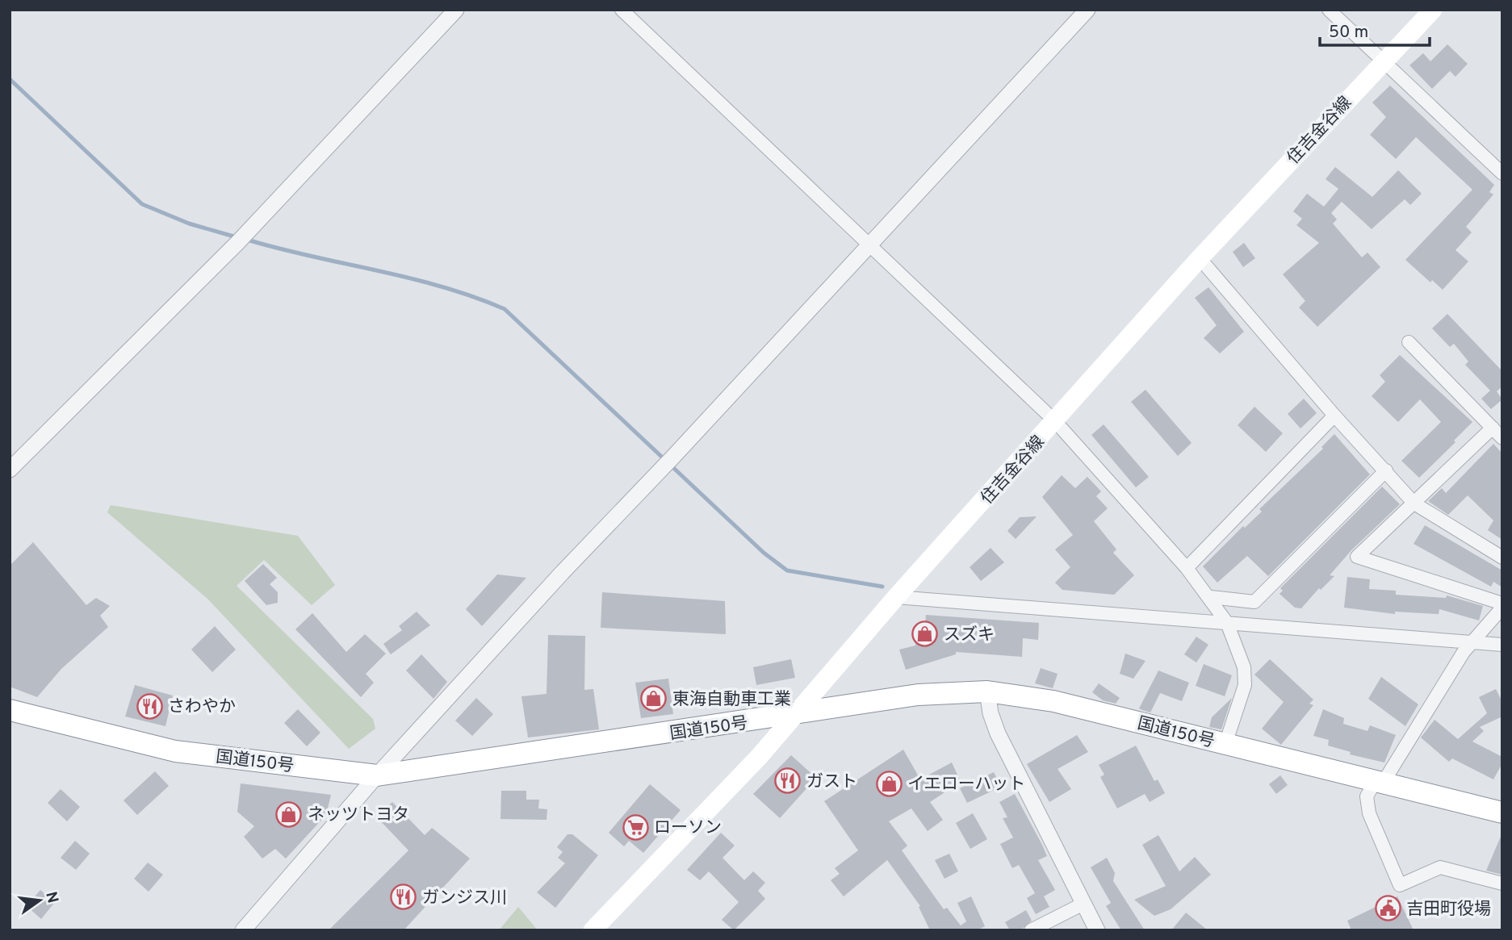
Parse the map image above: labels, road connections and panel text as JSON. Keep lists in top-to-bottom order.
{
  "streets": {
    "highway": ["国道150号"],
    "main road": ["住吉金谷線"]
  },
  "crossings": [
    ["住吉金谷線", "国道150号"]
  ],
  "places": {
    "shop": [
      "スズキ",
      "東海自動車工業",
      "イエローハット",
      "ネッツトヨタ"
    ],
    "restaurant": ["さわやか", "ガスト", "ガンジス川"],
    "supermarket": ["ローソン"],
    "public building": ["吉田町役場"]
  },
  "scale_bar": "50 m",
  "north": "right"
}
